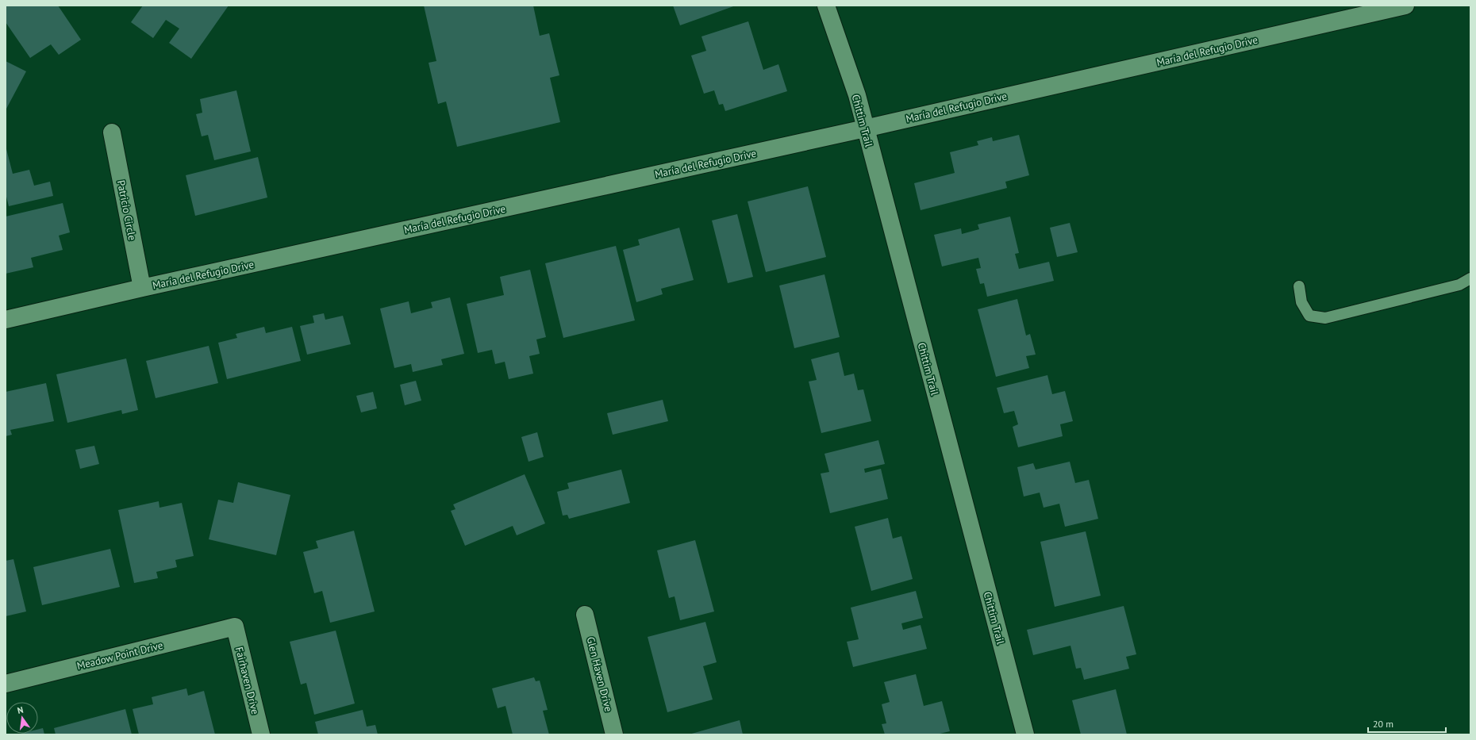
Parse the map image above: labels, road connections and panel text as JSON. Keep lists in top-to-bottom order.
{
  "streets": {
    "street": [
      "María del Refugio Drive",
      "Chittim Trail",
      "Patricio Circle",
      "Meadow Point Drive",
      "Glen Haven Drive",
      "Fairhaven Drive"
    ]
  },
  "crossings": [
    ["María del Refugio Drive", "Chittim Trail"],
    ["María del Refugio Drive", "Patricio Circle"],
    ["Meadow Point Drive", "Fairhaven Drive"]
  ],
  "scale_bar": "20 m",
  "north": "top"
}
